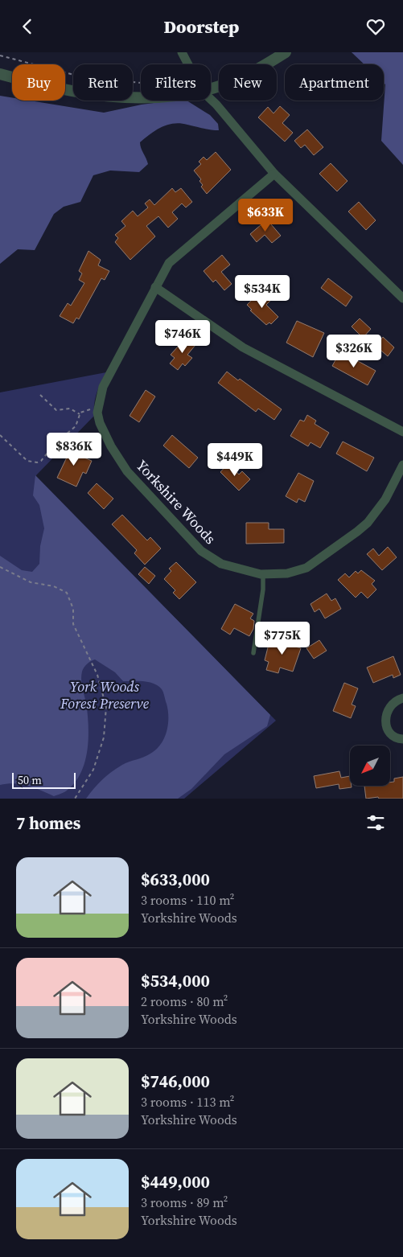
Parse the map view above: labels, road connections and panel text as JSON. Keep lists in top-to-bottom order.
{
  "streets": {
    "street": ["Yorkshire Woods"]
  },
  "parks": ["York Woods Forest Preserve"],
  "scale_bar": "50 m",
  "north": "bottom left",
  "page": {
    "header": "Doorstep",
    "chip": [
      "Buy",
      "Rent",
      "Filters",
      "New",
      "Apartment"
    ],
    "price": [
      "$633K",
      "$534K",
      "$746K",
      "$326K",
      "$836K",
      "$449K",
      "$775K"
    ],
    "scale": "50 m",
    "heading": "7 homes",
    "list": [
      {
        "name": "$633,000",
        "note": "3 rooms · 110 m² · Yorkshire Woods"
      },
      {
        "name": "$534,000",
        "note": "2 rooms · 80 m² · Yorkshire Woods"
      },
      {
        "name": "$746,000",
        "note": "3 rooms · 113 m² · Yorkshire Woods"
      },
      {
        "name": "$449,000",
        "note": "3 rooms · 89 m² · Yorkshire Woods"
      }
    ]
  }
}
